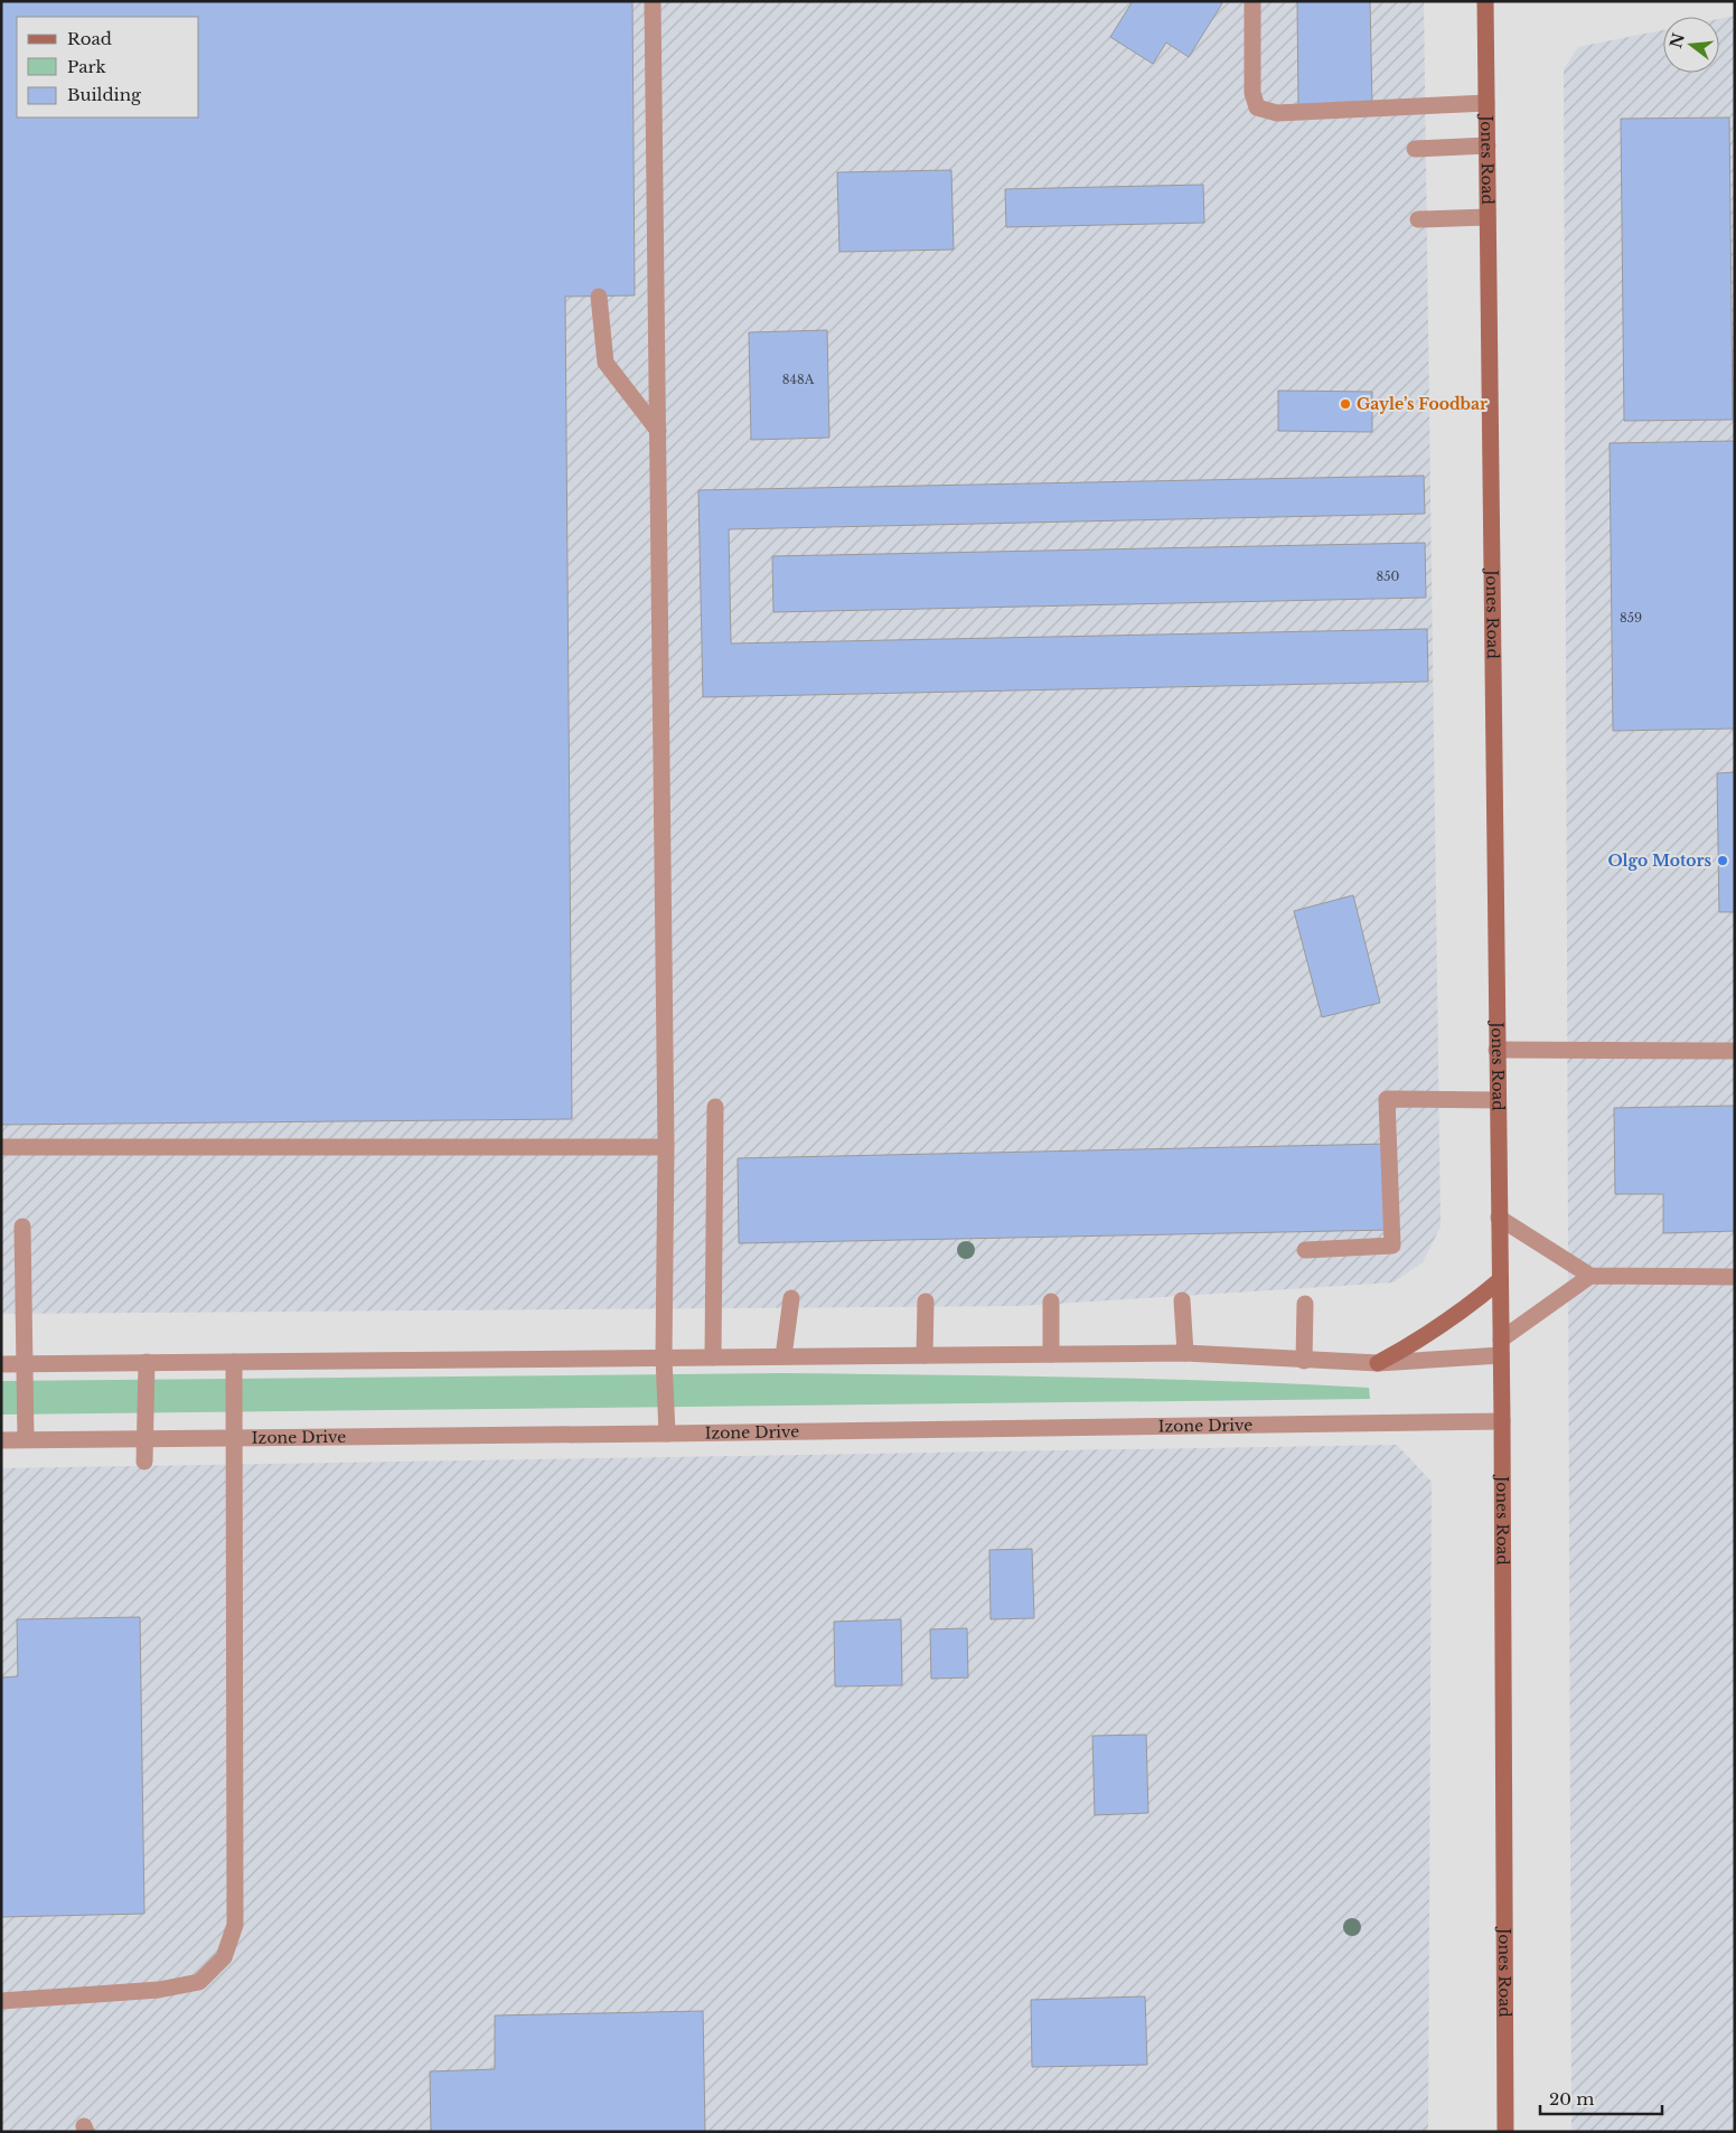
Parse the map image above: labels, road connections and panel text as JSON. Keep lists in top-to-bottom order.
{
  "streets": {
    "main road": ["Jones Road"],
    "street": ["Izone Drive"]
  },
  "crossings": [
    ["Jones Road", "Izone Drive"]
  ],
  "places": ["Gayle’s Foodbar", "Olgo Motors"],
  "house_numbers": ["848A", "850", "859"],
  "legend": ["Road", "Park", "Building"],
  "scale_bar": "20 m",
  "north": "left"
}
